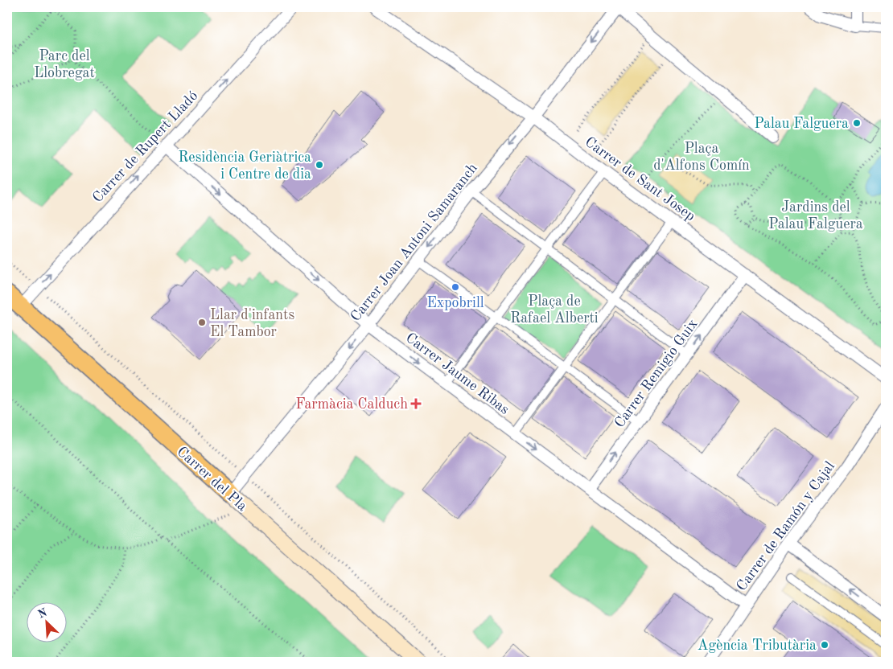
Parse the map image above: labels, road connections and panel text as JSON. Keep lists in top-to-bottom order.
{
  "streets": {
    "main road": ["Carrer del Pla"],
    "street": [
      "Carrer de Rupert Lladó",
      "Carrer de Sant Josep",
      "Carrer Joan Antoni Samaranch",
      "Carrer Jaume Ribas",
      "Carrer Remigio Guix",
      "Carrer de Ramón y Cajal"
    ]
  },
  "crossings": [
    ["Carrer de Rupert Lladó", "Carrer Jaume Ribas"],
    ["Carrer de Rupert Lladó", "Carrer del Pla"],
    ["Carrer de Sant Josep", "Carrer Joan Antoni Samaranch"],
    ["Carrer de Sant Josep", "Carrer Remigio Guix"],
    ["Carrer Joan Antoni Samaranch", "Carrer Jaume Ribas"],
    ["Carrer Joan Antoni Samaranch", "Carrer del Pla"],
    ["Carrer Jaume Ribas", "Carrer Remigio Guix"],
    ["Carrer Jaume Ribas", "Carrer de Ramón y Cajal"]
  ],
  "one_way": ["Carrer de Rupert Lladó"],
  "parks": [
    "Parc del Llobregat",
    "Plaça d'Alfons Comín",
    "Jardins del Palau Falguera",
    "Plaça de Rafael Alberti"
  ],
  "places": {
    "other": [
      "Palau Falguera",
      "Residència Geriàtrica i Centre de dia",
      "Expobrill",
      "Llar d'infants El Tambor",
      "Agència Tributària"
    ],
    "health": ["Farmàcia Calduch"]
  },
  "north": "top left"
}
